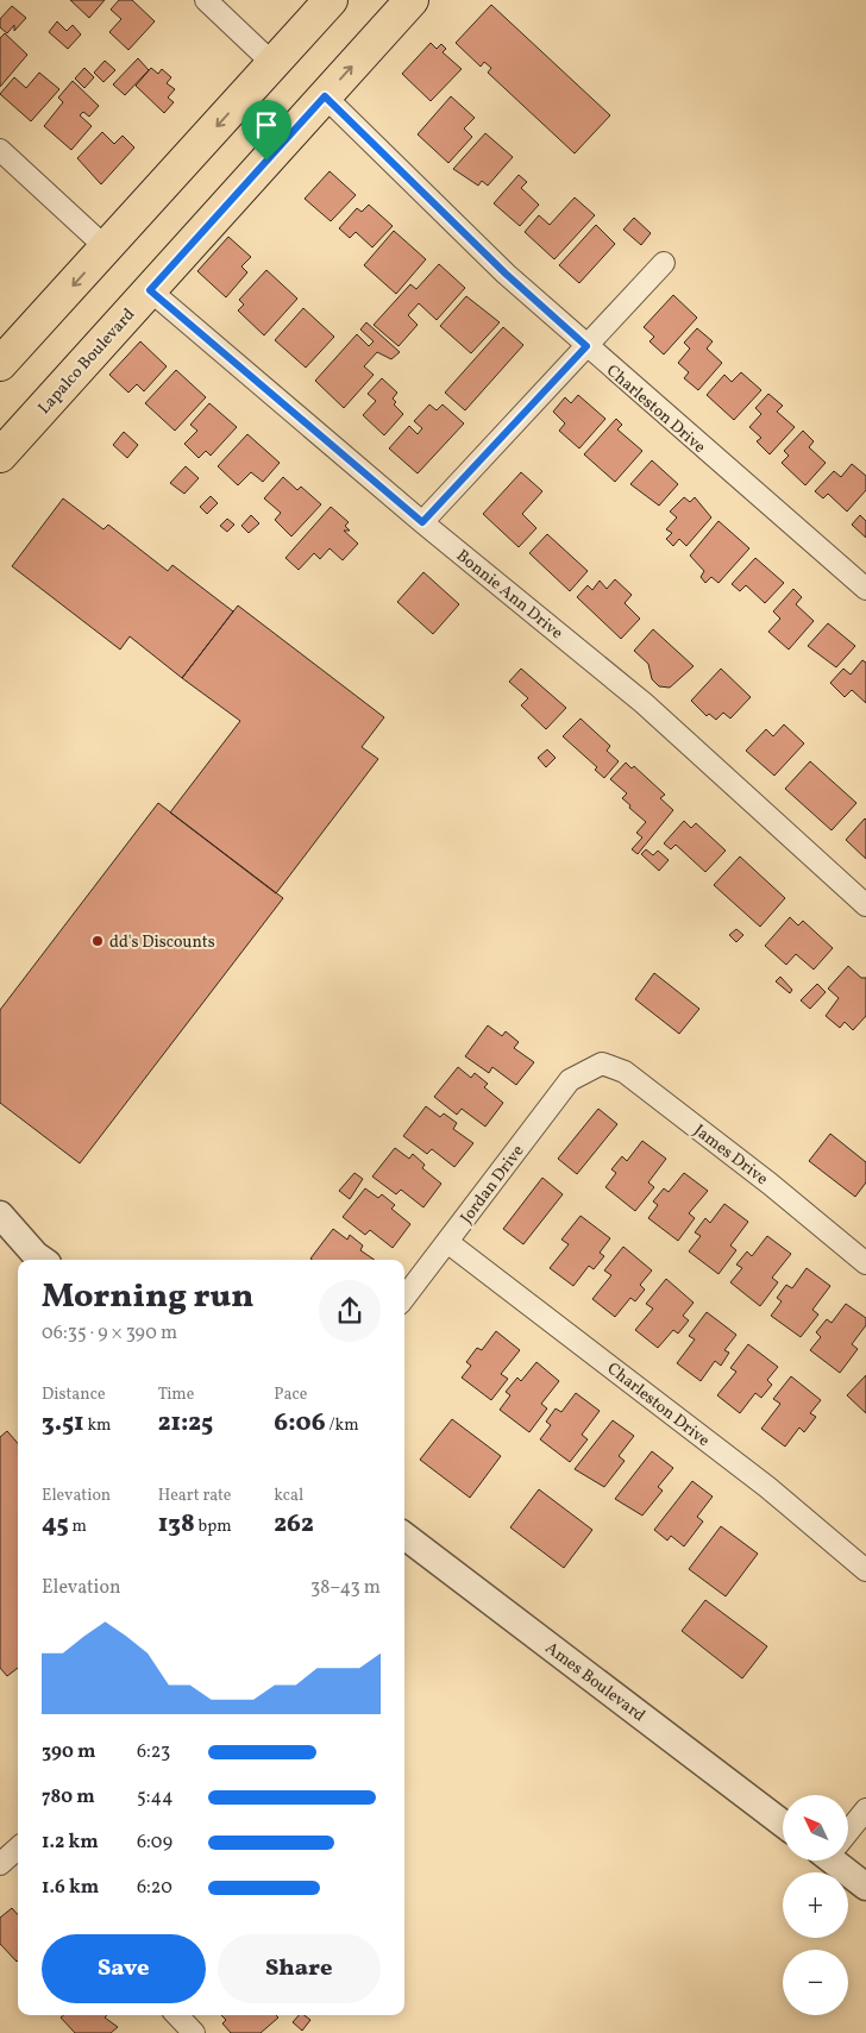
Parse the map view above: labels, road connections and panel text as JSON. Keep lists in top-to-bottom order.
{
  "streets": {
    "main road": ["Lapalco Boulevard"],
    "street": [
      "Charleston Drive",
      "Bonnie Ann Drive",
      "James Drive",
      "Jordan Drive",
      "Ames Boulevard"
    ]
  },
  "crossings": [
    ["Lapalco Boulevard", "Charleston Drive"],
    ["Lapalco Boulevard", "Bonnie Ann Drive"],
    ["Charleston Drive", "Jordan Drive"],
    ["James Drive", "Jordan Drive"]
  ],
  "places": ["dd's Discounts"],
  "north": "top left",
  "page": {
    "heading": ["Morning run", "06:35 · 9 × 390 m"],
    "stats": [
      ["Distance", "3.51 km"],
      ["Time", "21:25"],
      ["Pace", "6:06 /km"],
      ["Elevation", "45 m"],
      ["Heart rate", "138 bpm"],
      ["kcal", "262"]
    ],
    "chart": ["Elevation", "38–43 m"],
    "list": [
      {
        "name": "390 m",
        "note": "6:23"
      },
      {
        "name": "780 m",
        "note": "5:44"
      },
      {
        "name": "1.2 km",
        "note": "6:09"
      },
      {
        "name": "1.6 km",
        "note": "6:20"
      }
    ],
    "map_buttons": ["+", "−"],
    "buttons": ["Save", "Share"]
  }
}
